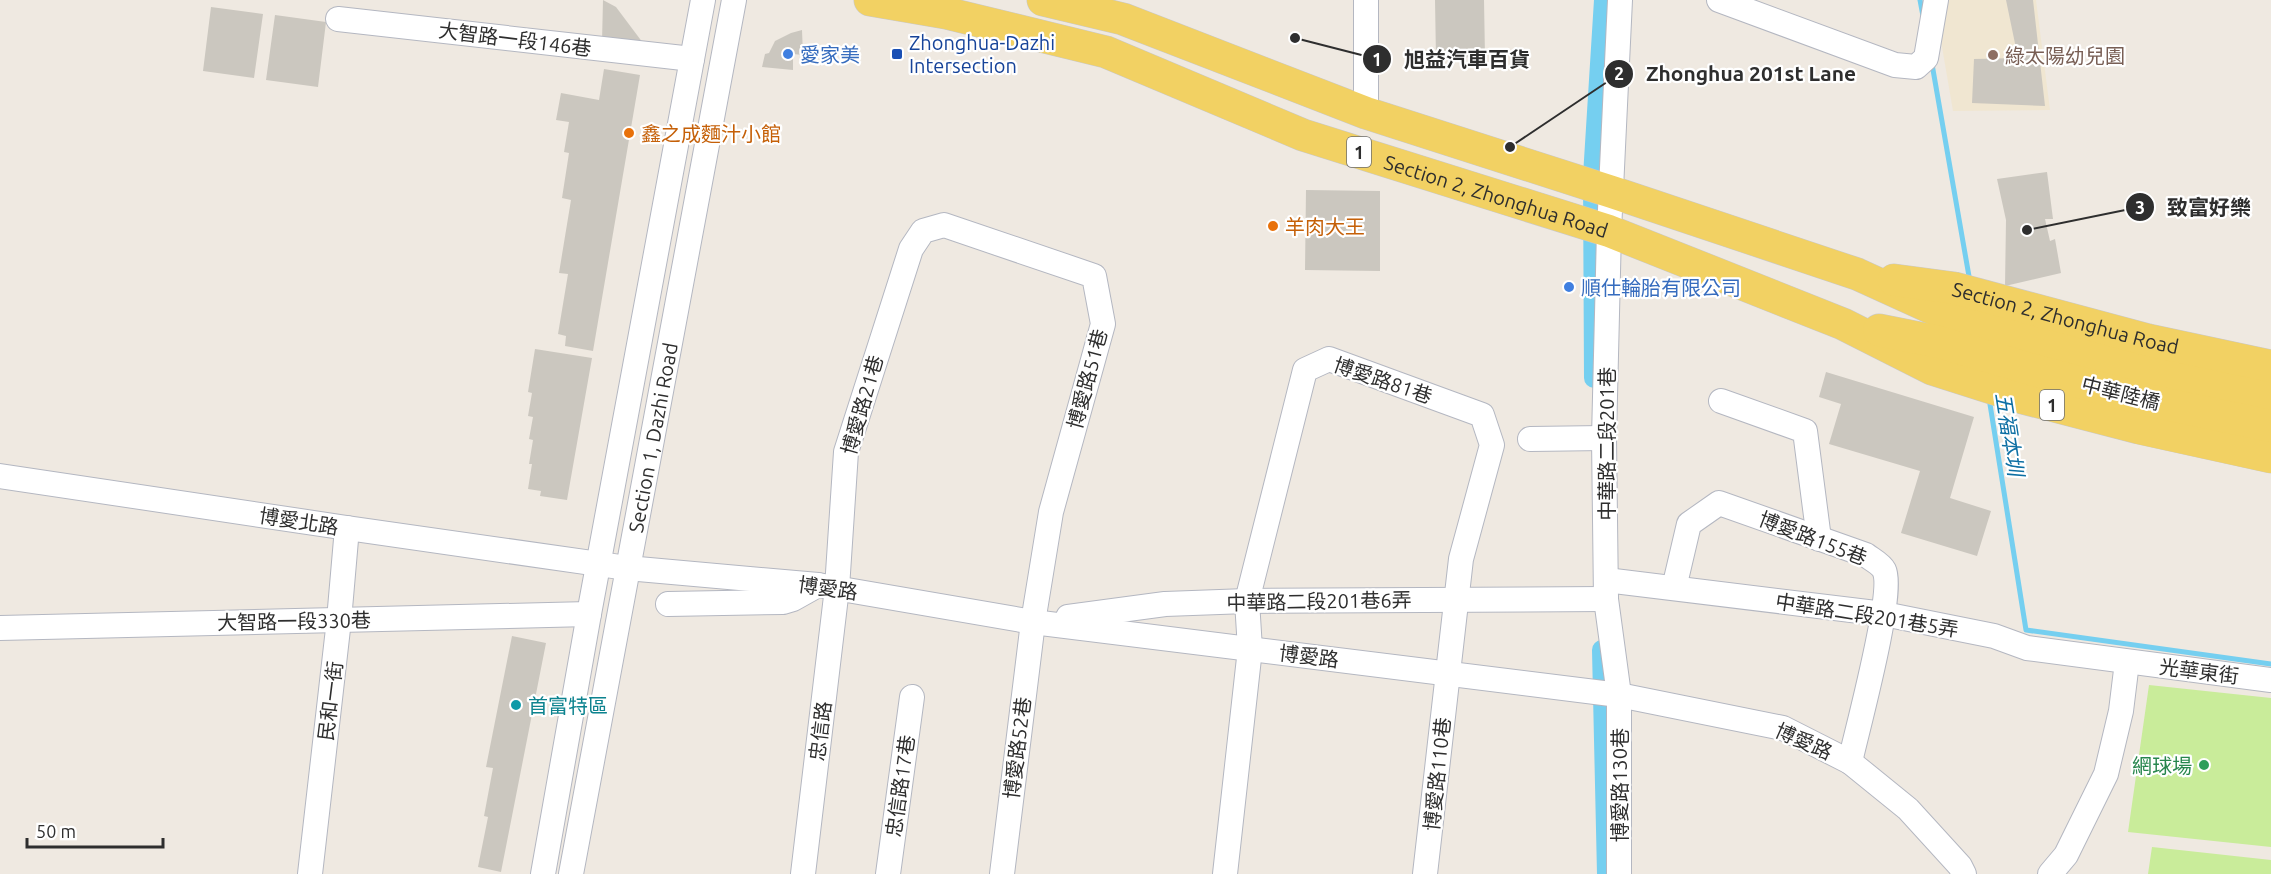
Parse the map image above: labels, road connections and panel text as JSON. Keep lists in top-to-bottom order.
{
  "streets": {
    "main road": ["1", "Section 2, Zhonghua Road", "中華陸橋"],
    "street": [
      "大智路一段146巷",
      "博愛路51巷",
      "博愛路81巷",
      "博愛路21巷",
      "Section 1, Dazhi Road",
      "中華路二段201巷",
      "博愛北路",
      "博愛路155巷",
      "博愛路",
      "中華路二段201巷6弄",
      "中華路二段201巷5弄",
      "大智路一段330巷",
      "光華東街",
      "民和一街",
      "忠信路",
      "博愛路52巷",
      "博愛路110巷",
      "博愛路130巷",
      "忠信路17巷"
    ]
  },
  "crossings": [
    ["大智路一段146巷", "Section 1, Dazhi Road"],
    ["Section 2, Zhonghua Road", "中華陸橋"],
    ["Section 2, Zhonghua Road", "中華路二段201巷"],
    ["博愛路51巷", "博愛路21巷"],
    ["博愛路51巷", "博愛路"],
    ["博愛路51巷", "中華路二段201巷6弄"],
    ["博愛路51巷", "博愛路52巷"],
    ["博愛路81巷", "博愛路"],
    ["博愛路81巷", "中華路二段201巷6弄"],
    ["博愛路81巷", "博愛路110巷"],
    ["博愛路21巷", "博愛路"],
    ["博愛路21巷", "忠信路"],
    ["Section 1, Dazhi Road", "博愛北路"],
    ["Section 1, Dazhi Road", "博愛路"],
    ["Section 1, Dazhi Road", "大智路一段330巷"],
    ["中華路二段201巷", "博愛路"],
    ["中華路二段201巷", "中華路二段201巷6弄"],
    ["中華路二段201巷", "中華路二段201巷5弄"],
    ["中華路二段201巷", "博愛路130巷"],
    ["博愛北路", "博愛路"],
    ["博愛北路", "民和一街"],
    ["博愛路155巷", "博愛路"],
    ["博愛路155巷", "中華路二段201巷5弄"],
    ["博愛路", "中華路二段201巷6弄"],
    ["博愛路", "忠信路"],
    ["博愛路", "博愛路52巷"],
    ["博愛路", "博愛路110巷"],
    ["博愛路", "博愛路130巷"],
    ["中華路二段201巷6弄", "中華路二段201巷5弄"],
    ["中華路二段201巷6弄", "博愛路52巷"],
    ["中華路二段201巷5弄", "光華東街"],
    ["大智路一段330巷", "民和一街"]
  ],
  "water": ["五福本圳"],
  "places": {
    "other": [
      "旭益汽車百貨",
      "愛家美",
      "綠太陽幼兒園",
      "鑫之成麵汁小館",
      "Zhonghua 201st Lane",
      "羊肉大王",
      "致富好樂",
      "順仕輪胎有限公司",
      "首富特區",
      "網球場"
    ],
    "transit": ["Zhonghua-Dazhi Intersection"]
  },
  "scale_bar": "50 m"
}
